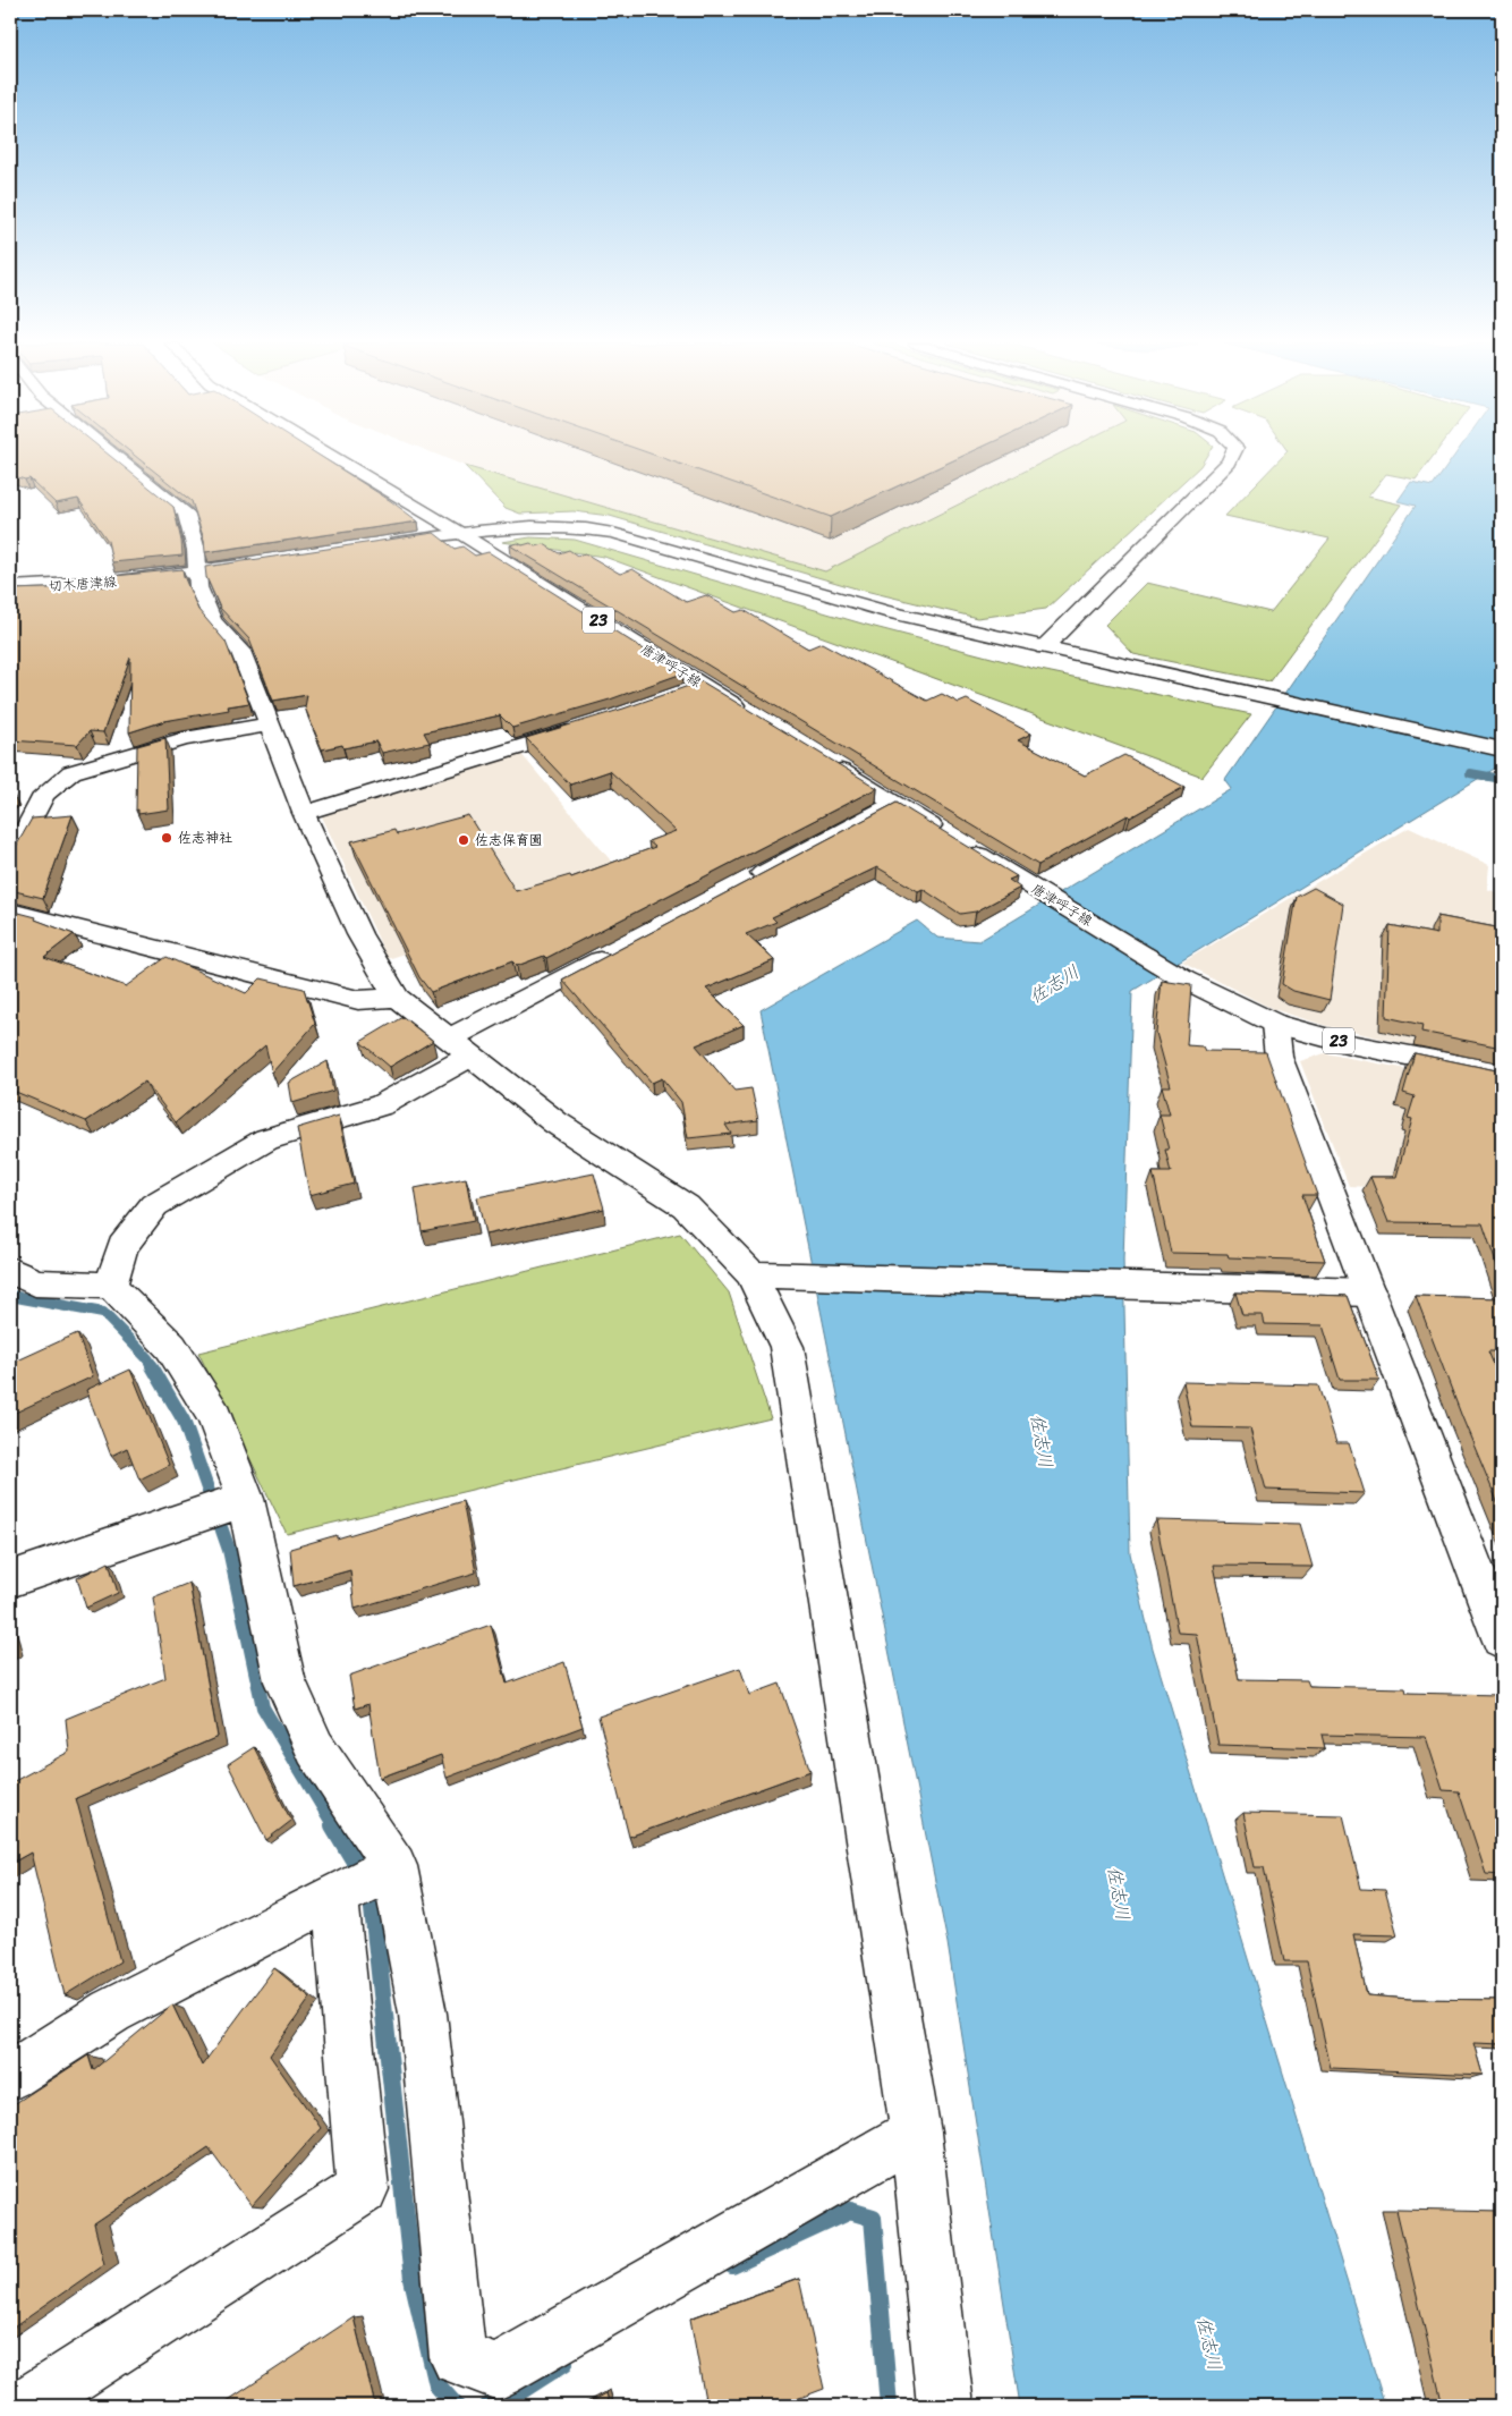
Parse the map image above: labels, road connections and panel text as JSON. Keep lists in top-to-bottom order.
{
  "streets": {
    "street": ["切木唐津線", "23", "唐津呼子線"]
  },
  "water": ["佐志川"],
  "places": ["佐志神社", "佐志保育園"]
}
